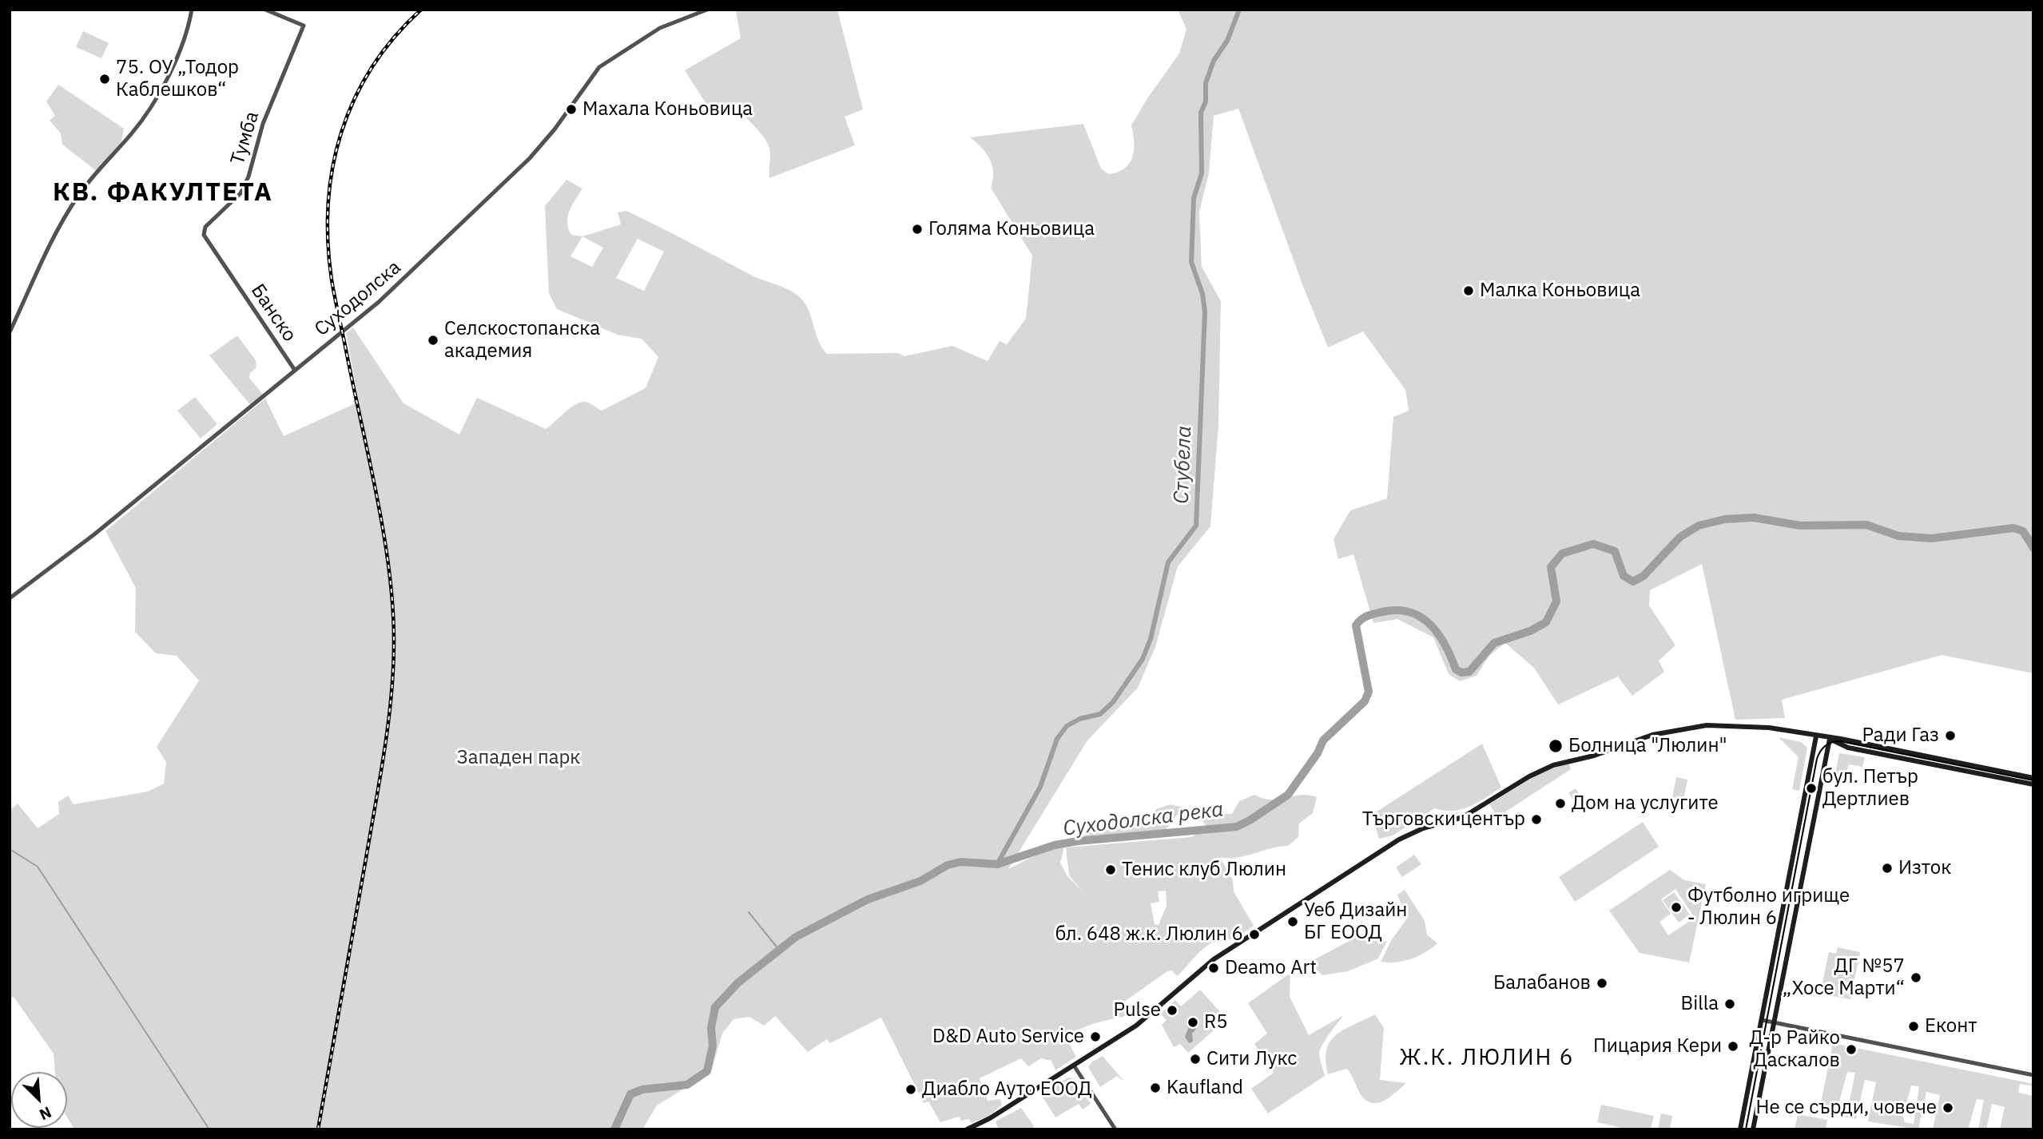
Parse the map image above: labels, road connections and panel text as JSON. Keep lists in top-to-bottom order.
{
  "streets": {
    "street": ["Тумба", "Суходолска", "Банско"]
  },
  "crossings": [
    ["Тумба", "Банско"],
    ["Суходолска", "Банско"]
  ],
  "districts": ["КВ. ФАКУЛТЕТА", "Ж.К. ЛЮЛИН 6"],
  "water": ["Стубела", "Суходолска река"],
  "parks": ["Западен парк"],
  "places": [
    "75. ОУ „Тодор Каблешков“",
    "Махала Коньовица",
    "Голяма Коньовица",
    "Малка Коньовица",
    "Селскостопанска академия",
    "Ради Газ",
    "Болница \"Люлин\"",
    "бул. Петър Дертлиев",
    "Дом на услугите",
    "Търговски център",
    "Изток",
    "Тенис клуб Люлин",
    "Футболно игрище - Люлин 6",
    "Уеб Дизайн БГ ЕООД",
    "бл. 648 ж.к. Люлин 6",
    "Deamo Art",
    "ДГ №57 „Хосе Марти“",
    "Балабанов",
    "Billa",
    "Pulse",
    "R5",
    "Еконт",
    "D&D Auto Service",
    "Пицария Кери",
    "Д-р Райко Даскалов",
    "Сити Лукс",
    "Kaufland",
    "Диабло Ауто ЕООД",
    "Не се сърди, човече"
  ],
  "north": "bottom right"
}
